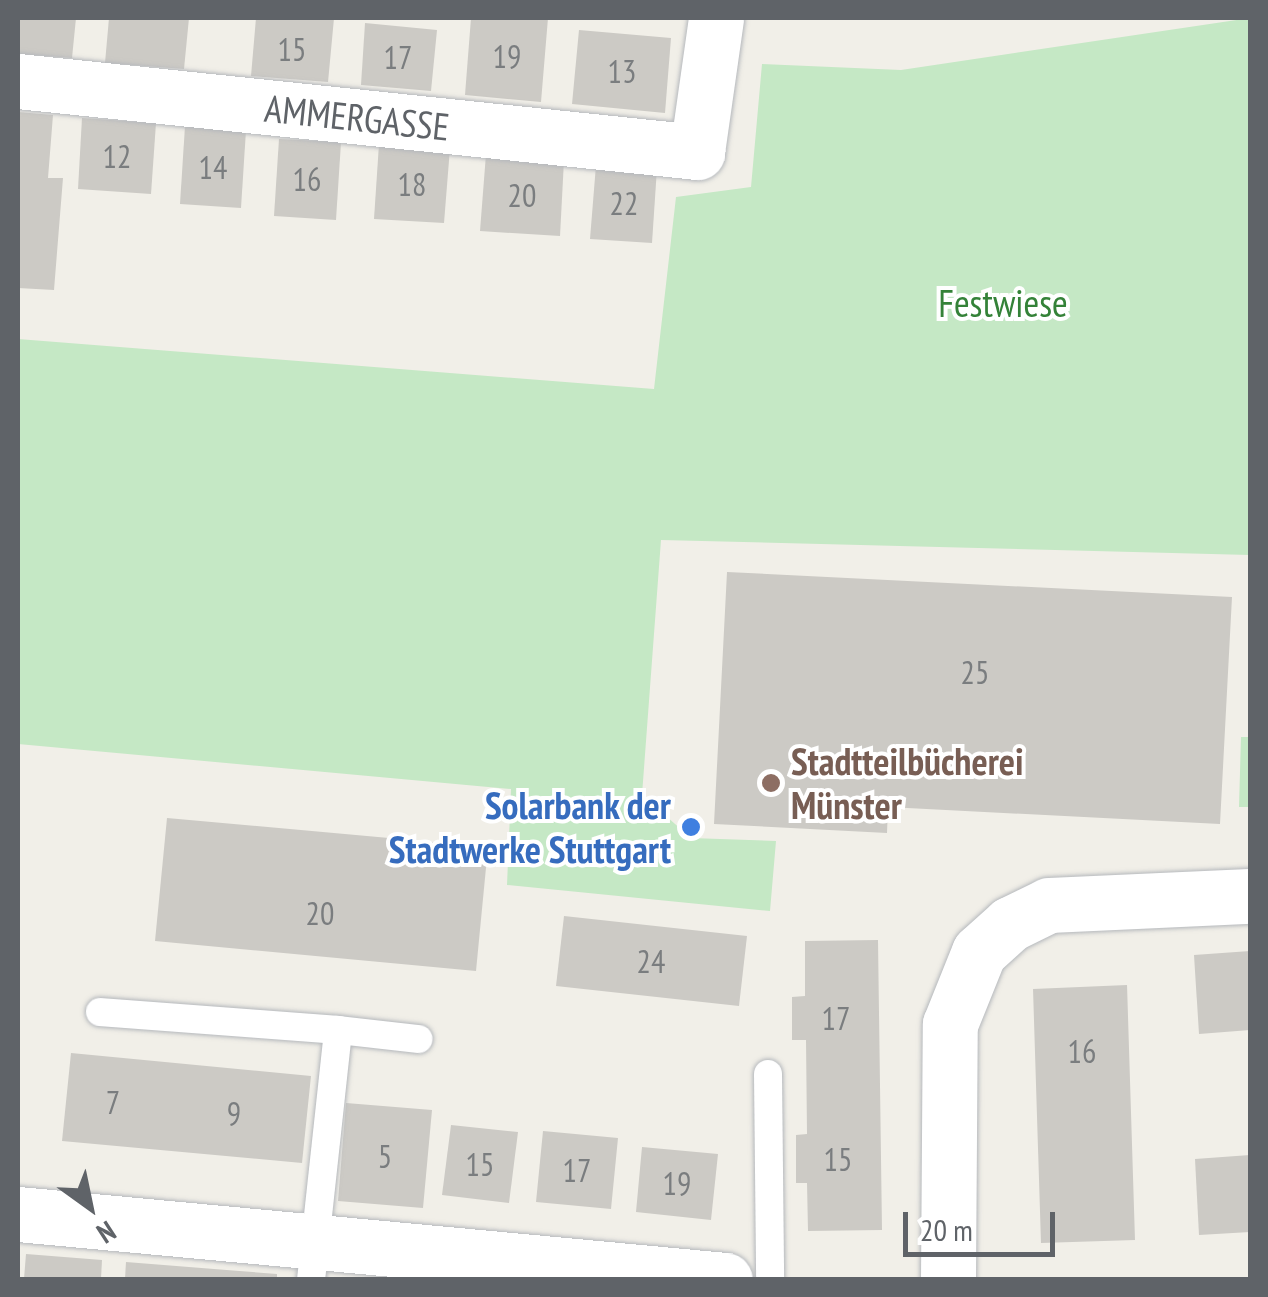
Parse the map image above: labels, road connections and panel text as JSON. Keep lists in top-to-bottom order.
{
  "streets": {
    "street": ["AMMERGASSE"]
  },
  "parks": ["Festwiese"],
  "places": ["Stadtteilbücherei Münster", "Solarbank der Stadtwerke Stuttgart"],
  "house_numbers": [
    "15",
    "19",
    "17",
    "13",
    "12",
    "14",
    "16",
    "18",
    "20",
    "22",
    "25",
    "20",
    "24",
    "17",
    "16",
    "7",
    "9",
    "5",
    "15",
    "15",
    "17",
    "19"
  ],
  "scale_bar": "20 m",
  "north": "bottom right"
}
